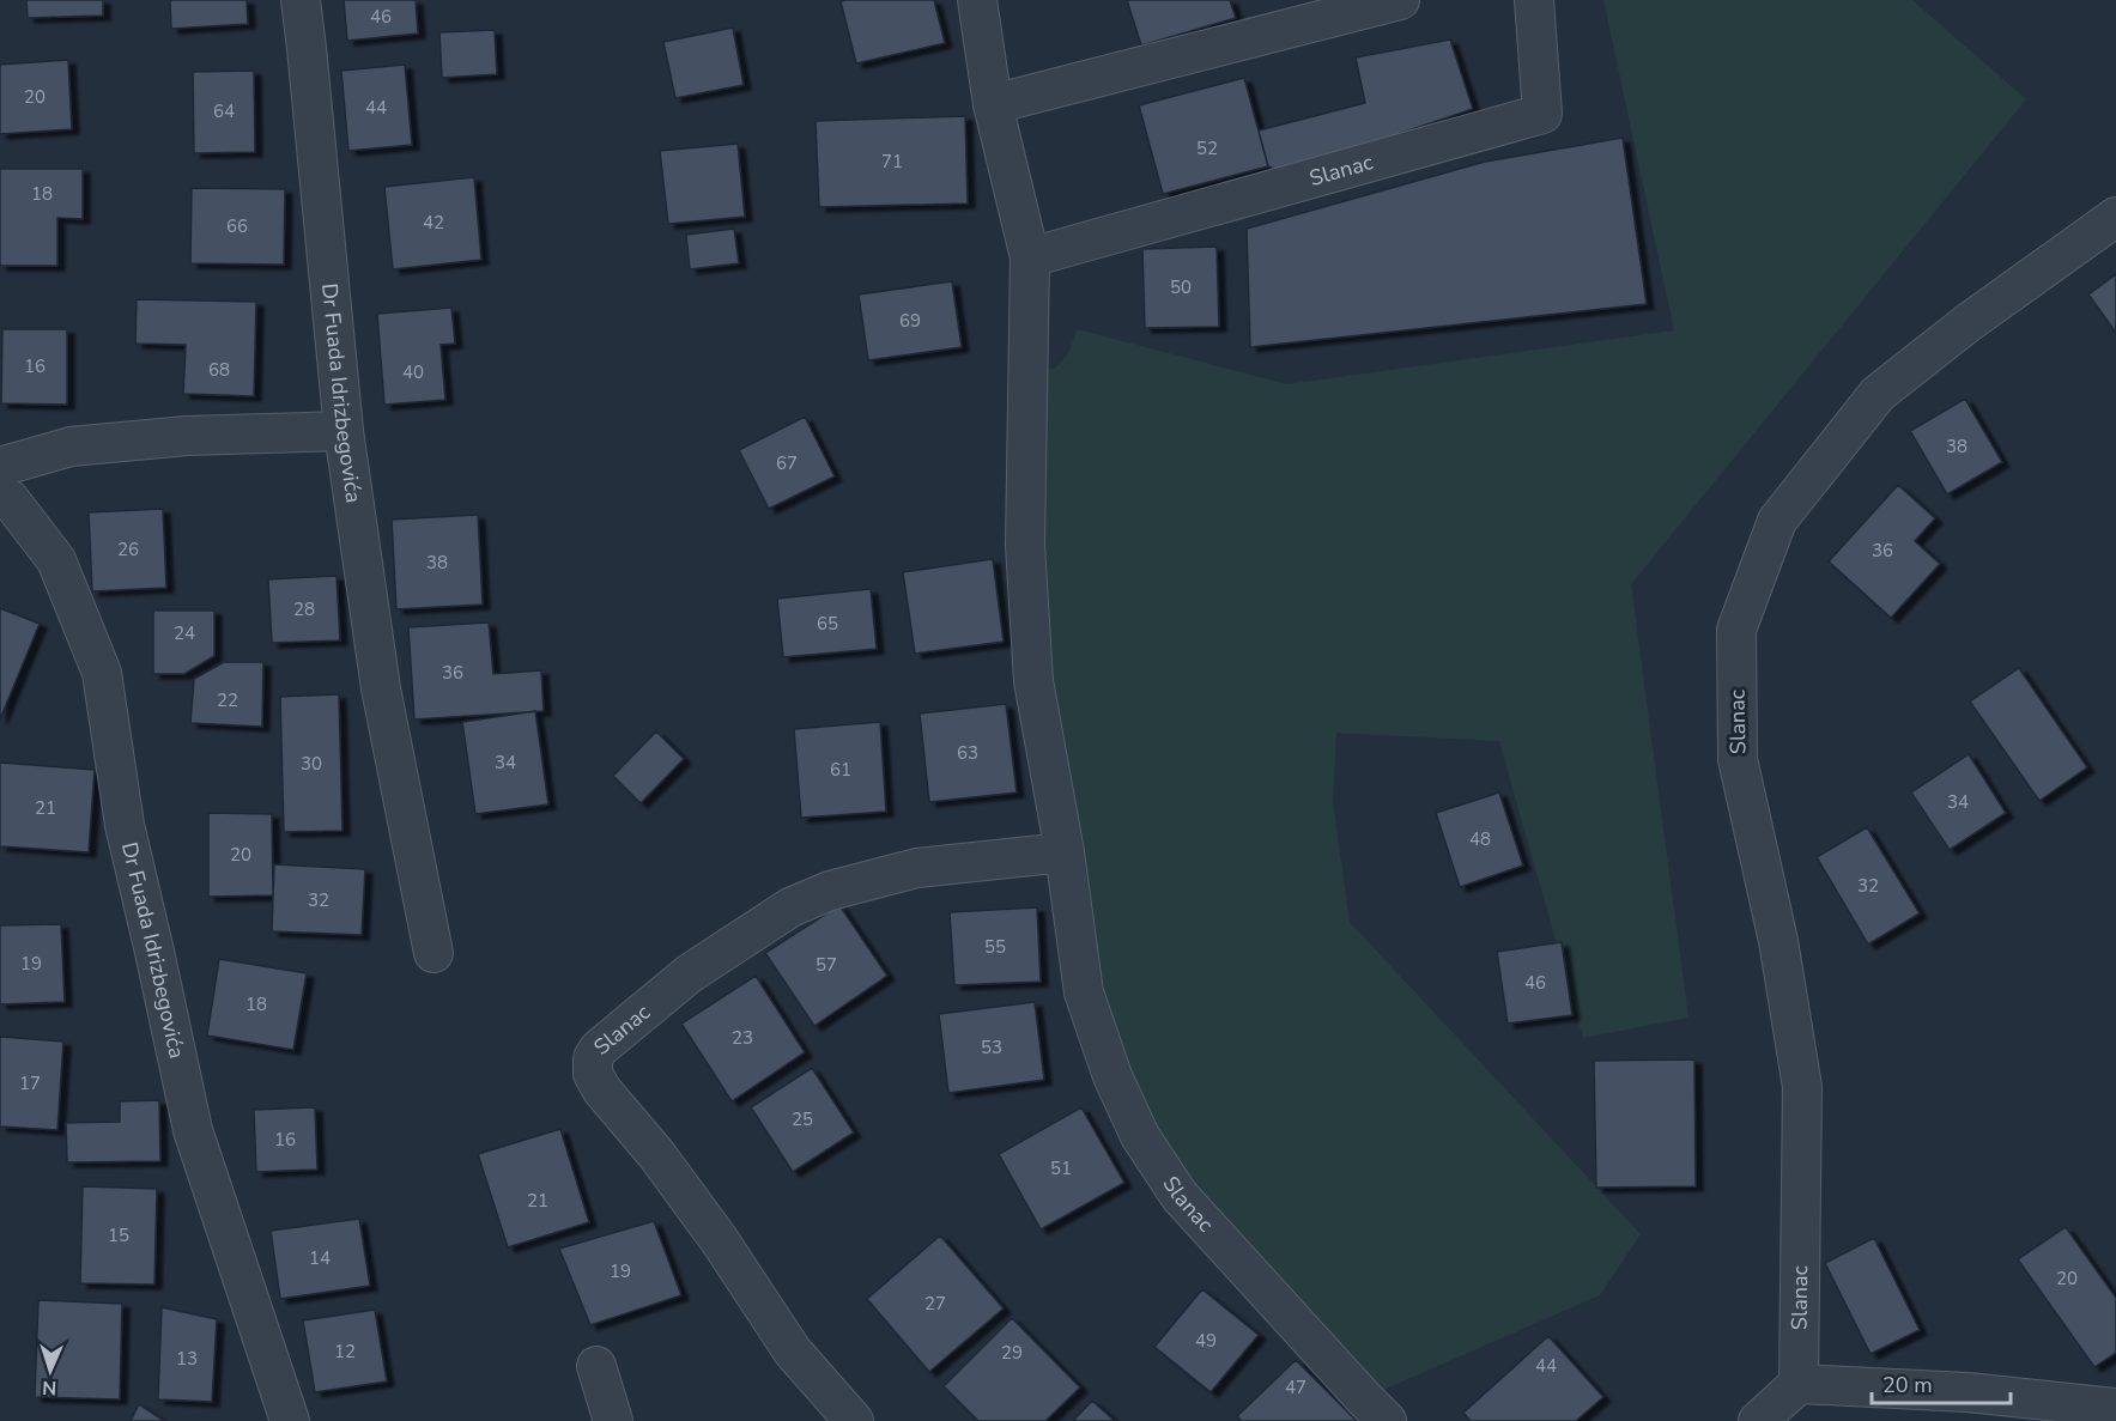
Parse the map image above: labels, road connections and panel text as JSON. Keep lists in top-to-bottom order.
{
  "streets": {
    "street": ["Slanac", "Dr Fuada Idrizbegovića"]
  },
  "house_numbers": [
    "46",
    "20",
    "44",
    "64",
    "52",
    "71",
    "18",
    "42",
    "66",
    "50",
    "69",
    "16",
    "68",
    "40",
    "38",
    "67",
    "26",
    "36",
    "38",
    "28",
    "65",
    "24",
    "36",
    "22",
    "63",
    "34",
    "30",
    "61",
    "34",
    "21",
    "48",
    "20",
    "32",
    "32",
    "55",
    "19",
    "57",
    "46",
    "18",
    "23",
    "53",
    "17",
    "25",
    "16",
    "51",
    "21",
    "15",
    "14",
    "19",
    "20",
    "27",
    "49",
    "12",
    "29",
    "13",
    "44",
    "47"
  ],
  "scale_bar": "20 m",
  "north": "bottom"
}
